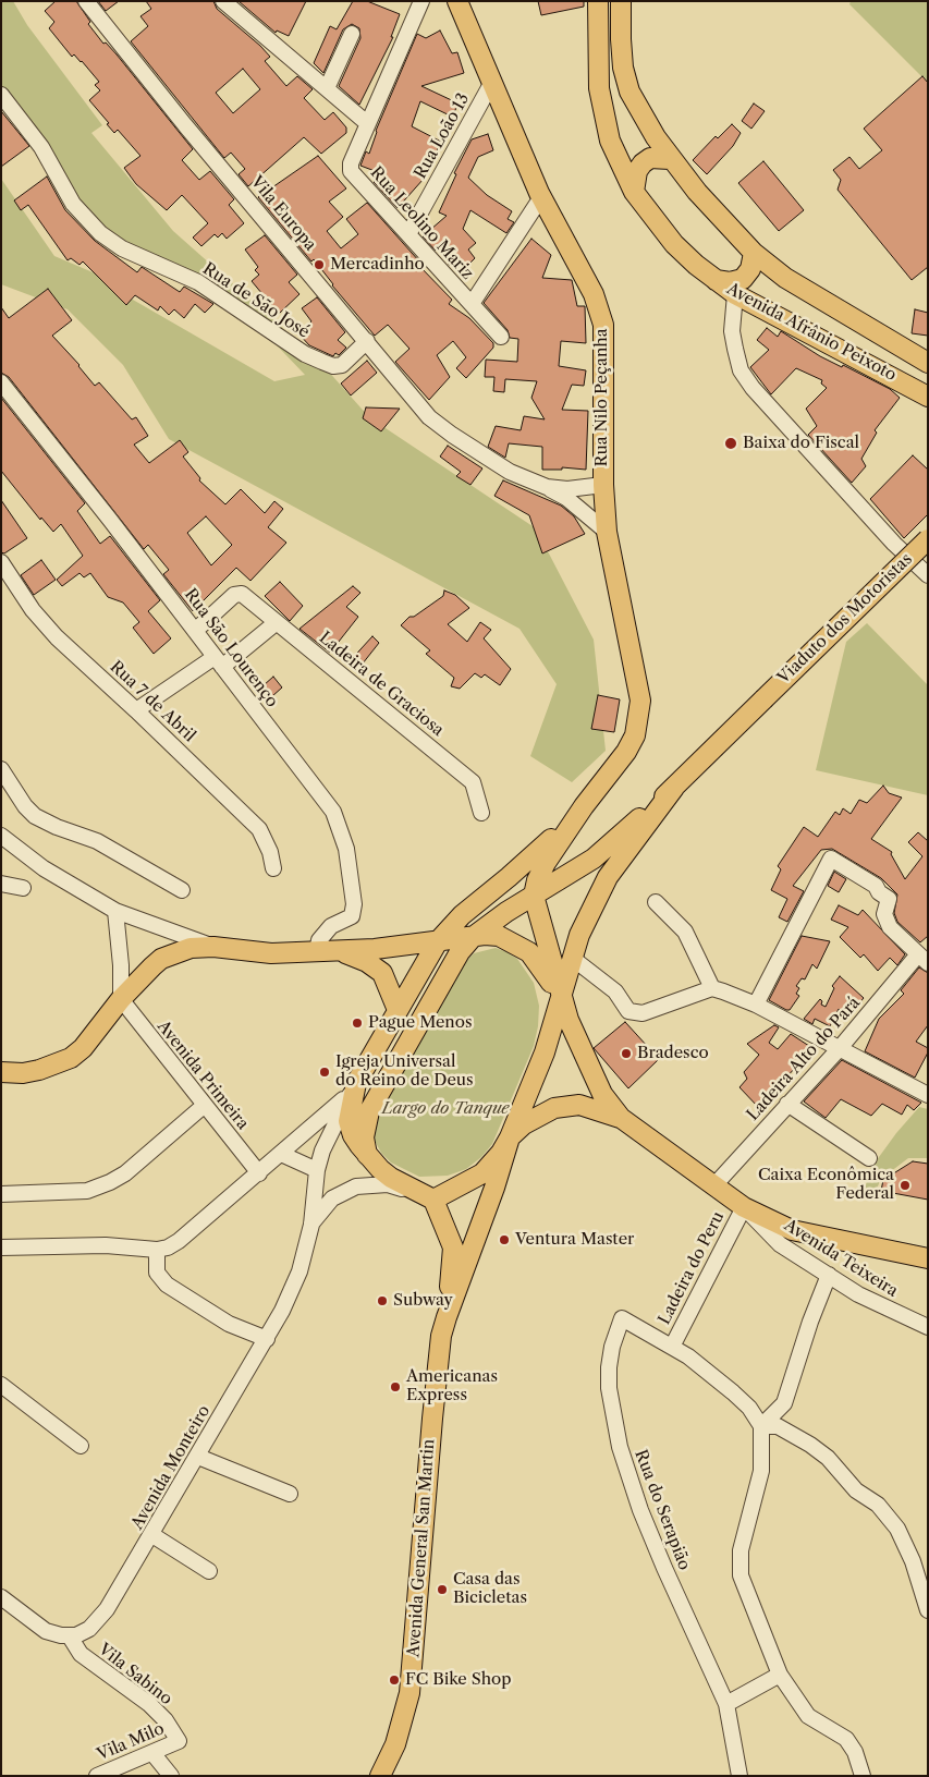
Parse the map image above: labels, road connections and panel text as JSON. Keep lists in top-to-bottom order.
{
  "streets": {
    "main road": [
      "Avenida Afrânio Peixoto",
      "Rua Nilo Peçanha",
      "Viaduto dos Motoristas",
      "Avenida General San Martin"
    ],
    "street": [
      "Rua Loão 13",
      "Vila Europa",
      "Rua Leolino Mariz",
      "Rua de São José",
      "Rua São Lourenço",
      "Ladeira de Graciosa",
      "Rua 7 de Abril",
      "Ladeira Alto do Pará",
      "Avenida Primeira",
      "Avenida Teixeira",
      "Ladeira do Peru",
      "Avenida Monteiro",
      "Rua do Serapião",
      "Vila Sabino",
      "Vila Milo"
    ]
  },
  "crossings": [
    ["Rua Loão 13", "Rua Leolino Mariz"],
    ["Rua Loão 13", "Rua Nilo Peçanha"],
    ["Vila Europa", "Rua de São José"],
    ["Vila Europa", "Rua Nilo Peçanha"],
    ["Rua São Lourenço", "Ladeira de Graciosa"],
    ["Avenida Teixeira", "Ladeira do Peru"],
    ["Ladeira do Peru", "Rua do Serapião"],
    ["Avenida Monteiro", "Vila Sabino"],
    ["Vila Sabino", "Vila Milo"]
  ],
  "parks": ["Largo do Tanque"],
  "places": [
    "Mercadinho",
    "Baixa do Fiscal",
    "Pague Menos",
    "Bradesco",
    "Igreja Universal do Reino de Deus",
    "Caixa Econômica Federal",
    "Ventura Master",
    "Subway",
    "Americanas Express",
    "Casa das Bicicletas",
    "FC Bike Shop"
  ]
}
